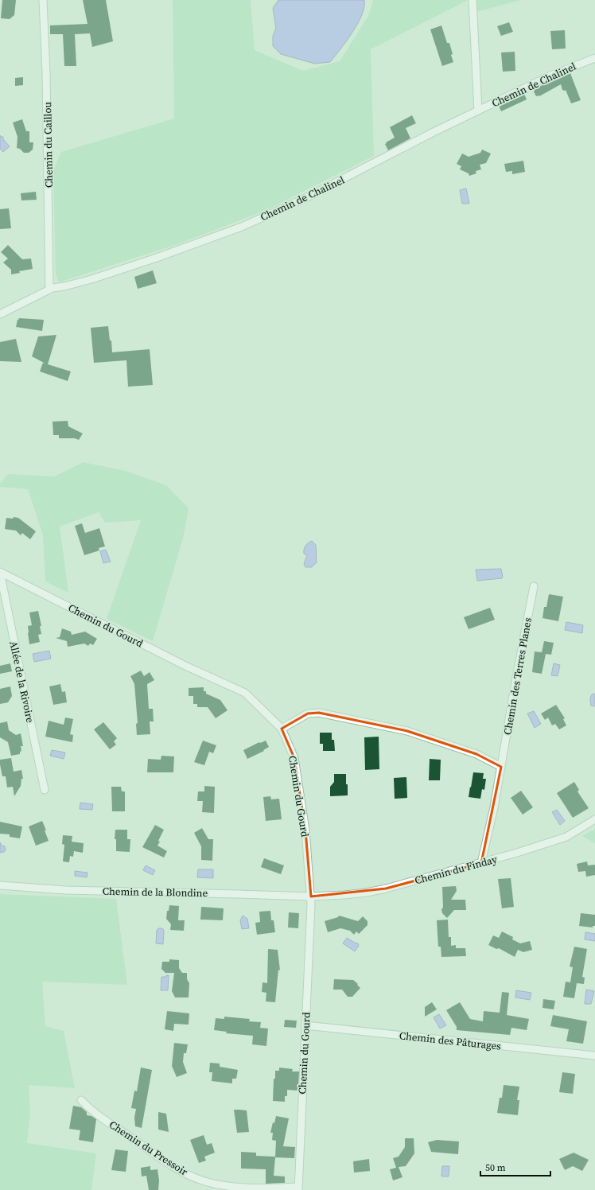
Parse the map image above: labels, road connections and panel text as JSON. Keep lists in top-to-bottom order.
{
  "streets": {
    "street": [
      "Chemin de Chalinel",
      "Chemin du Caillou",
      "Chemin du Gourd",
      "Chemin des Terres Planes",
      "Allée de la Rivoire",
      "Chemin du Finday",
      "Chemin de la Blondine",
      "Chemin des Pâturages",
      "Chemin du Pressoir"
    ]
  },
  "crossings": [
    ["Chemin de Chalinel", "Chemin du Caillou"],
    ["Chemin du Gourd", "Allée de la Rivoire"],
    ["Chemin du Gourd", "Chemin du Finday"],
    ["Chemin du Gourd", "Chemin de la Blondine"],
    ["Chemin du Gourd", "Chemin des Pâturages"],
    ["Chemin du Gourd", "Chemin du Pressoir"],
    ["Chemin des Terres Planes", "Chemin du Finday"],
    ["Chemin du Finday", "Chemin de la Blondine"]
  ],
  "scale_bar": "50 m"
}
